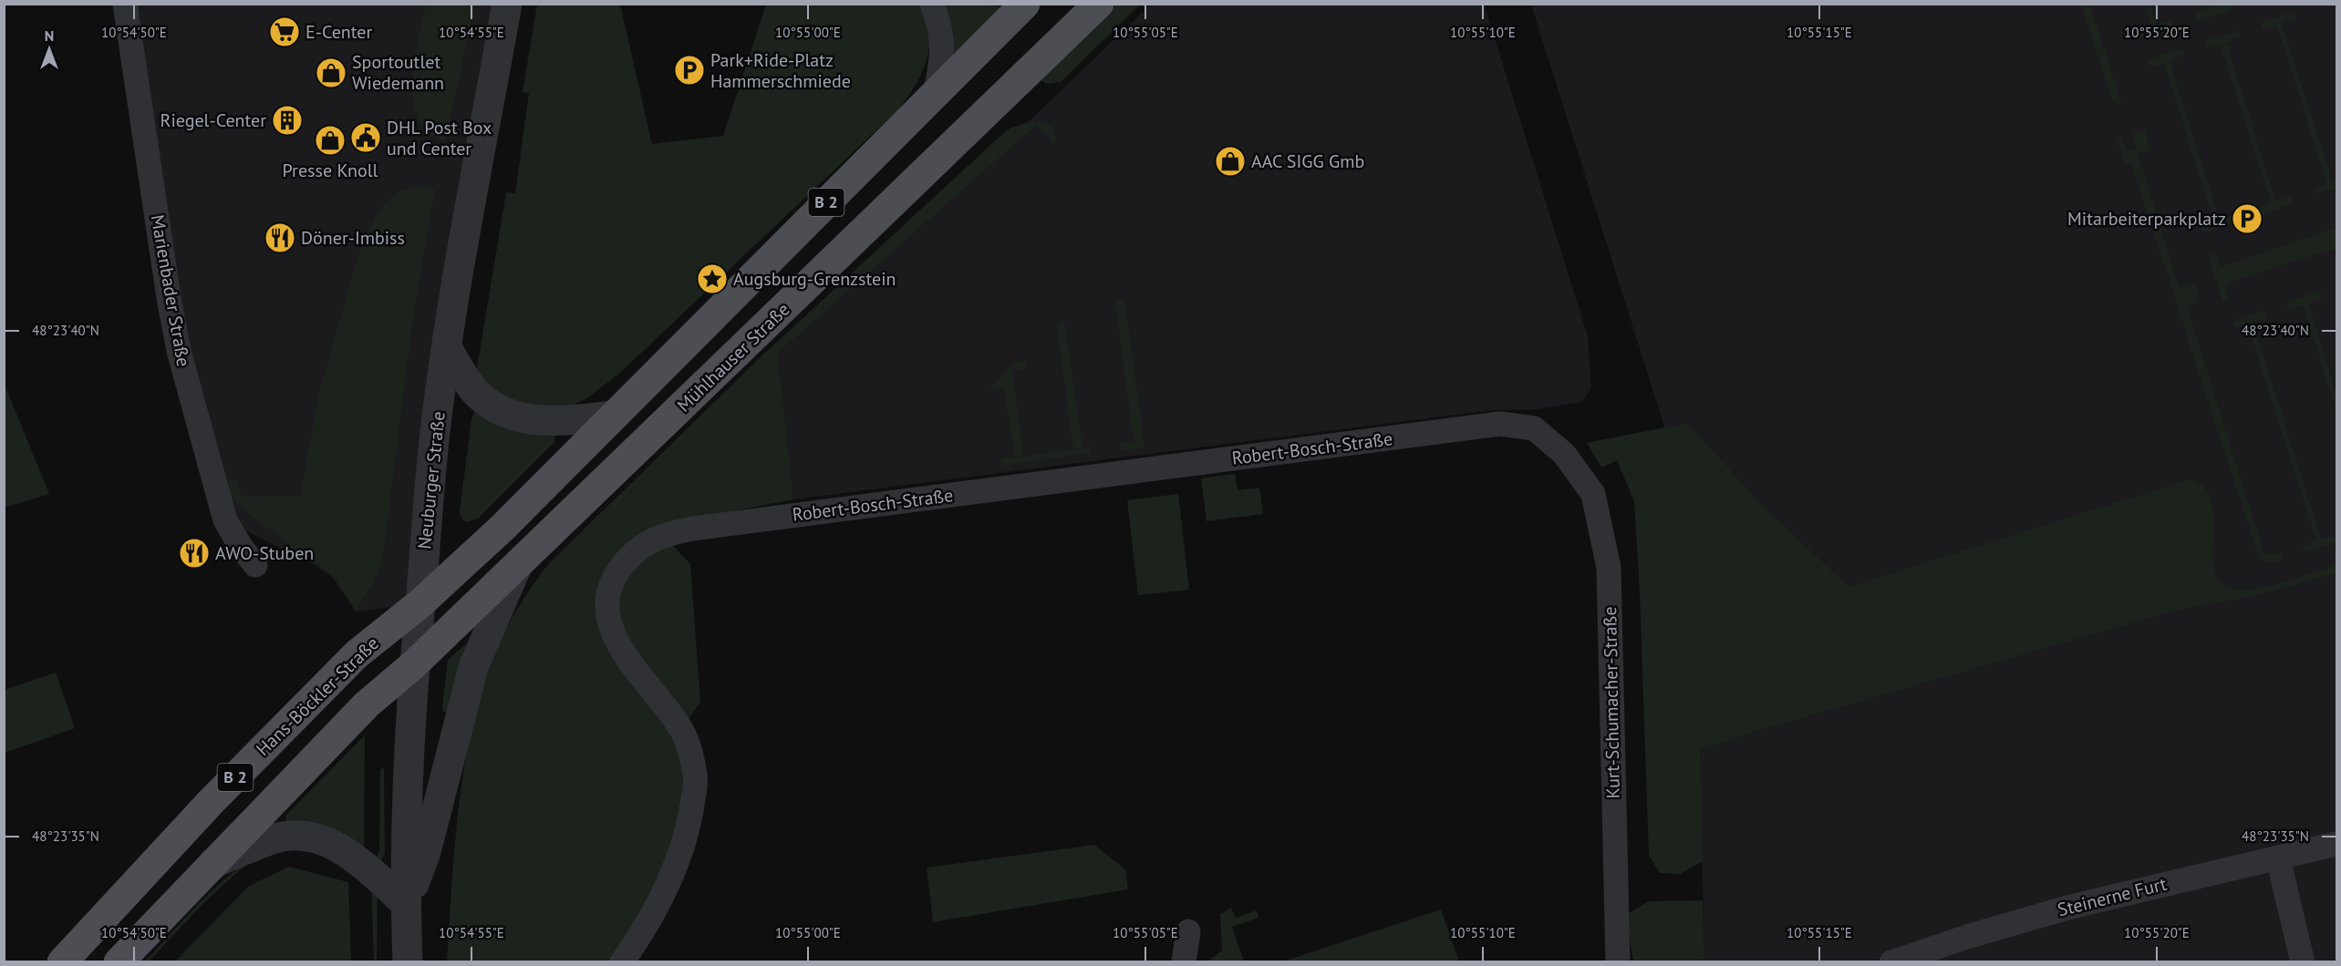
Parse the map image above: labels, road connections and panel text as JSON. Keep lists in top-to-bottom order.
{
  "streets": {
    "main road": ["B 2", "Mühlhauser Straße", "Hans-Böckler-Straße"],
    "street": [
      "Marienbader Straße",
      "Robert-Bosch-Straße",
      "Neuburger Straße",
      "Kurt-Schumacher-Straße",
      "Steinerne Furt"
    ]
  },
  "crossings": [
    ["B 2", "Mühlhauser Straße"],
    ["B 2", "Neuburger Straße"],
    ["B 2", "Hans-Böckler-Straße"],
    ["Mühlhauser Straße", "Neuburger Straße"],
    ["Robert-Bosch-Straße", "Kurt-Schumacher-Straße"],
    ["Neuburger Straße", "Hans-Böckler-Straße"]
  ],
  "places": {
    "supermarket": ["E-Center"],
    "parking": ["Park+Ride-Platz Hammerschmiede", "Mitarbeiterparkplatz"],
    "shop": ["Sportoutlet Wiedemann", "Presse Knoll", "AAC SIGG Gmb"],
    "building": ["Riegel-Center"],
    "public building": ["DHL Post Box und Center"],
    "restaurant": ["Döner-Imbiss", "AWO-Stuben"],
    "place": ["Augsburg-Grenzstein"]
  },
  "north": "top",
  "coordinates": [
    "10°54'50\"E",
    "10°54'55\"E",
    "10°55'00\"E",
    "10°55'05\"E",
    "10°55'10\"E",
    "10°55'15\"E",
    "10°55'20\"E",
    "48°23'40\"N",
    "48°23'35\"N"
  ]
}
